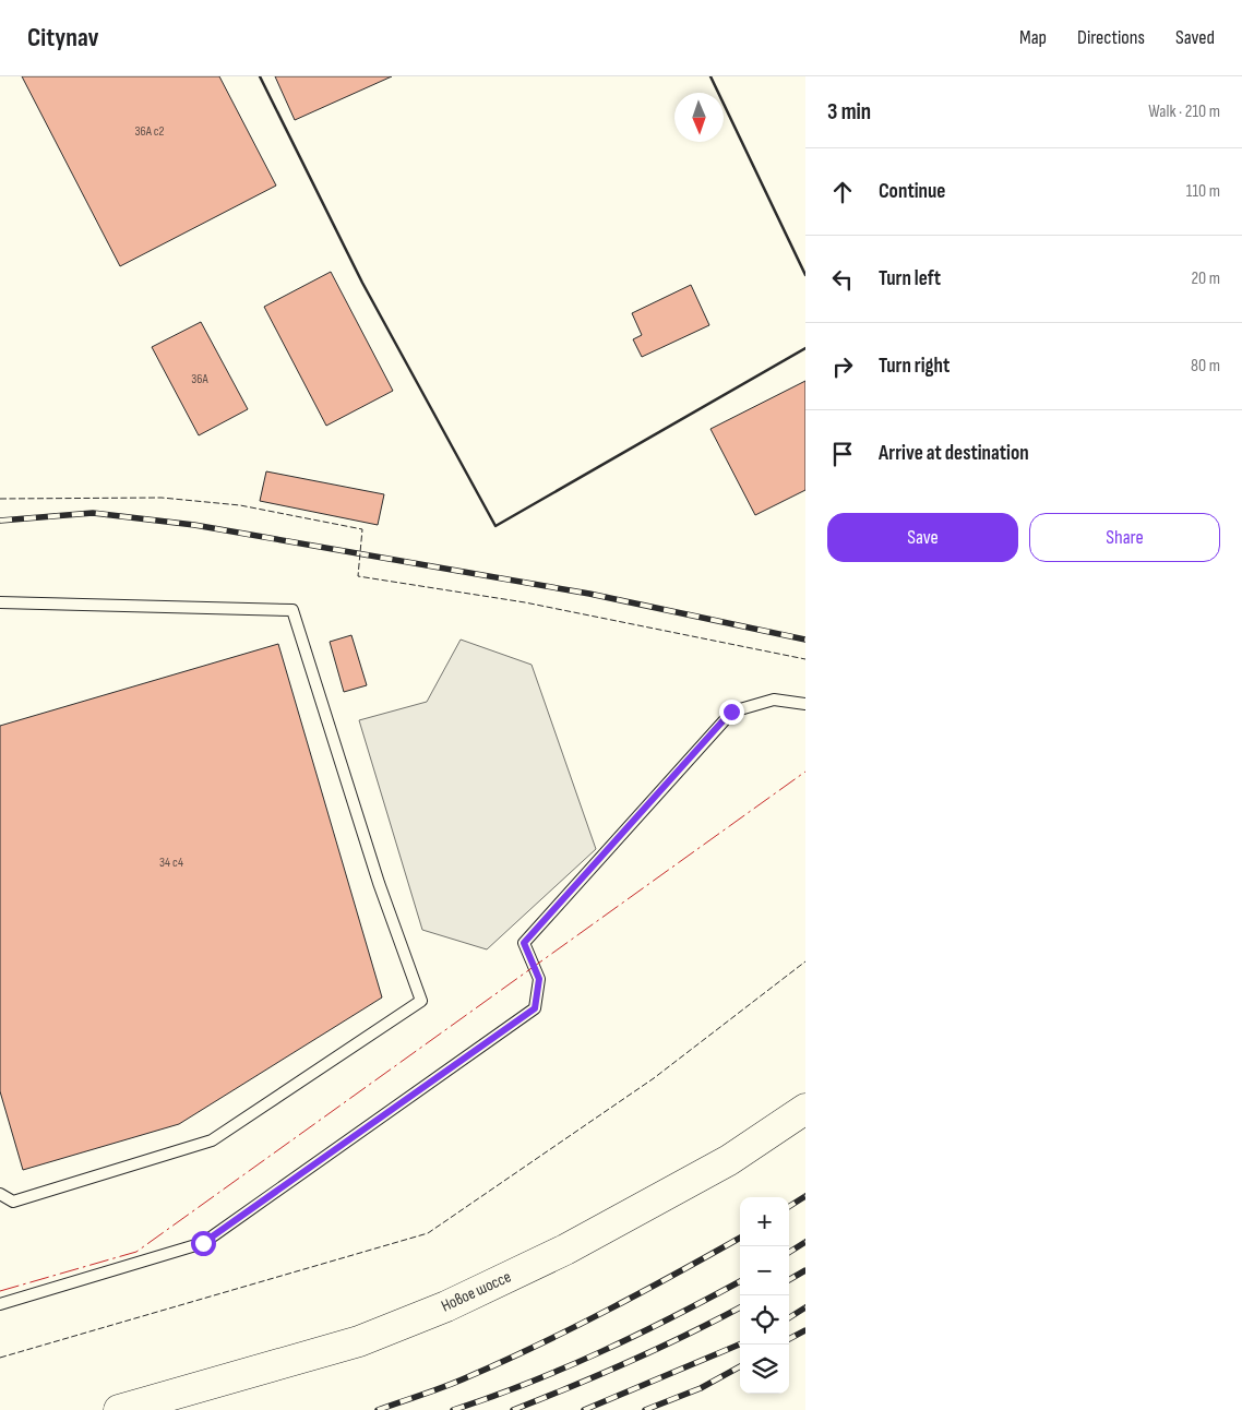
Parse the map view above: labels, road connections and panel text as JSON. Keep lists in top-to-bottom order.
{
  "streets": {
    "main road": ["Новое шоссе"]
  },
  "house_numbers": ["36А с2", "36А", "34 с4"],
  "north": "bottom",
  "page": {
    "header": "Citynav",
    "nav": ["Map", "Directions", "Saved"],
    "heading": ["3 min", "Walk · 210 m"],
    "list": [
      ["Continue", "110 m"],
      ["Turn left", "20 m"],
      ["Turn right", "80 m"],
      "Arrive at destination"
    ],
    "buttons": ["Save", "Share"],
    "map_buttons": ["+", "−"]
  }
}
